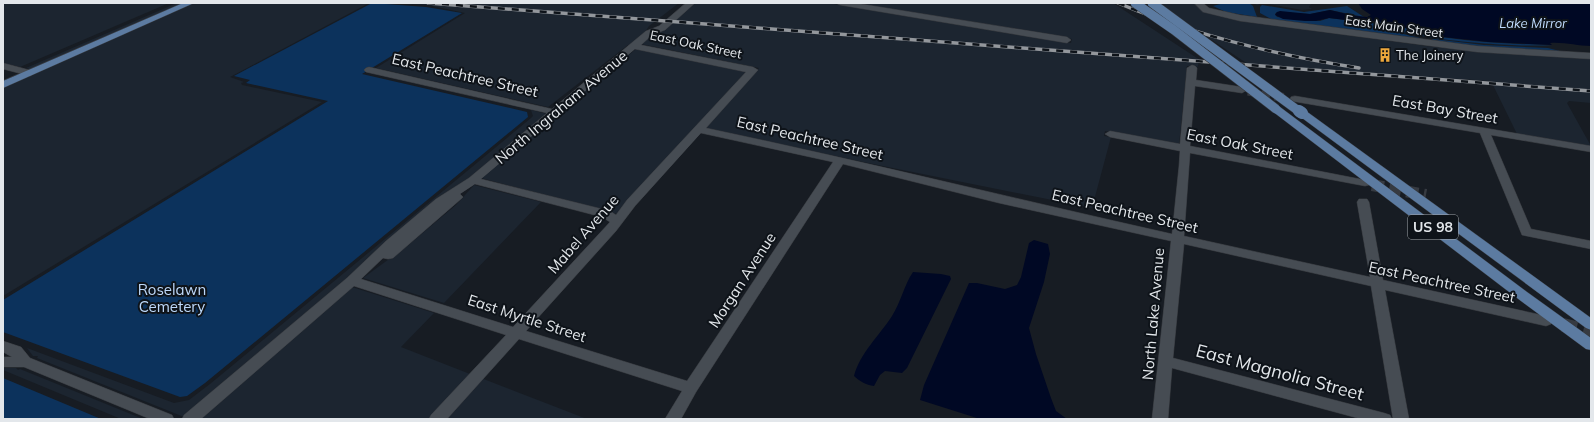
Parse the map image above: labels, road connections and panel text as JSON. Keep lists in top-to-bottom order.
{
  "streets": {
    "main road": ["US 98"],
    "street": [
      "East Main Street",
      "East Oak Street",
      "East Peachtree Street",
      "North Ingraham Avenue",
      "East Bay Street",
      "Mabel Avenue",
      "Morgan Avenue",
      "North Lake Avenue",
      "East Myrtle Street",
      "East Magnolia Street"
    ]
  },
  "crossings": [
    ["East Oak Street", "North Ingraham Avenue"],
    ["East Oak Street", "Mabel Avenue"],
    ["East Oak Street", "North Lake Avenue"],
    ["East Peachtree Street", "North Ingraham Avenue"],
    ["East Peachtree Street", "Mabel Avenue"],
    ["East Peachtree Street", "Morgan Avenue"],
    ["East Peachtree Street", "North Lake Avenue"],
    ["North Ingraham Avenue", "East Myrtle Street"],
    ["Mabel Avenue", "East Myrtle Street"],
    ["Morgan Avenue", "East Myrtle Street"],
    ["North Lake Avenue", "East Magnolia Street"]
  ],
  "water": ["Lake Mirror"],
  "parks": ["Roselawn Cemetery"],
  "places": {
    "building": ["The Joinery"]
  }
}
